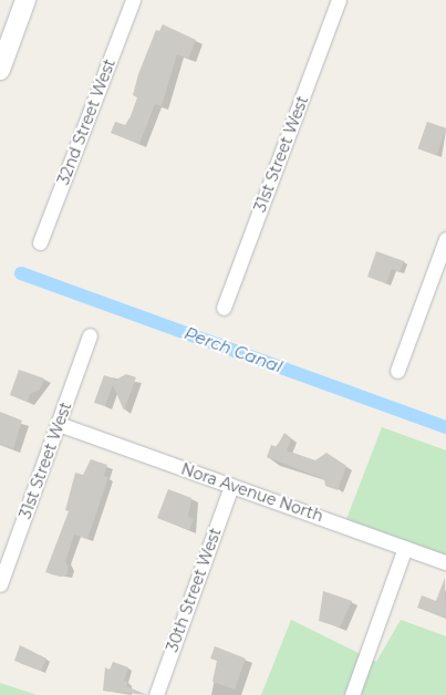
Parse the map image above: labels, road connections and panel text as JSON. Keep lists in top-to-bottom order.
{
  "streets": {
    "street": [
      "32nd Street West",
      "31st Street West",
      "Nora Avenue North",
      "30th Street West"
    ]
  },
  "crossings": [
    ["31st Street West", "Nora Avenue North"],
    ["Nora Avenue North", "30th Street West"]
  ],
  "water": ["Perch Canal"]
}
